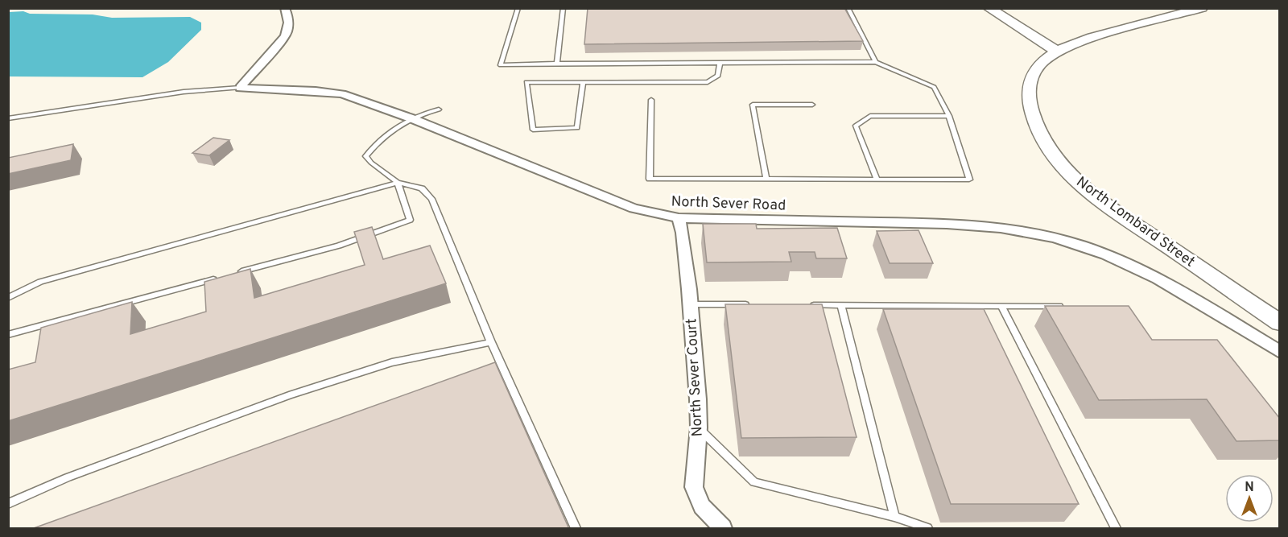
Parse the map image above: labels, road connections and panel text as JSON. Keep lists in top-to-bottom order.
{
  "streets": {
    "main road": ["North Lombard Street"],
    "street": ["North Sever Road", "North Sever Court"]
  },
  "crossings": [
    ["North Sever Road", "North Sever Court"]
  ],
  "north": "top"
}
